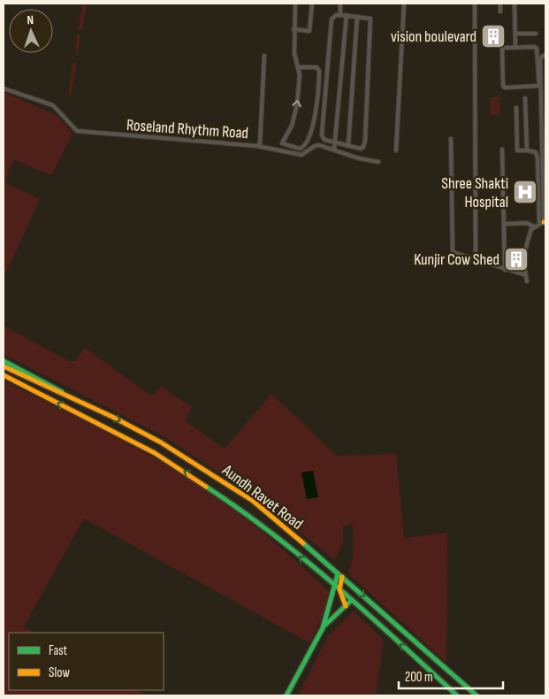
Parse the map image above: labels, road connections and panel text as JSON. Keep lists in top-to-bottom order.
{
  "streets": {
    "main road": ["Aundh Ravet Road"],
    "street": ["Roseland Rhythm Road"]
  },
  "places": {
    "building": ["vision boulevard", "Kunjir Cow Shed"],
    "hospital": ["Shree Shakti Hospital"]
  },
  "legend": ["Fast", "Slow"],
  "scale_bar": "200 m",
  "north": "top"
}
